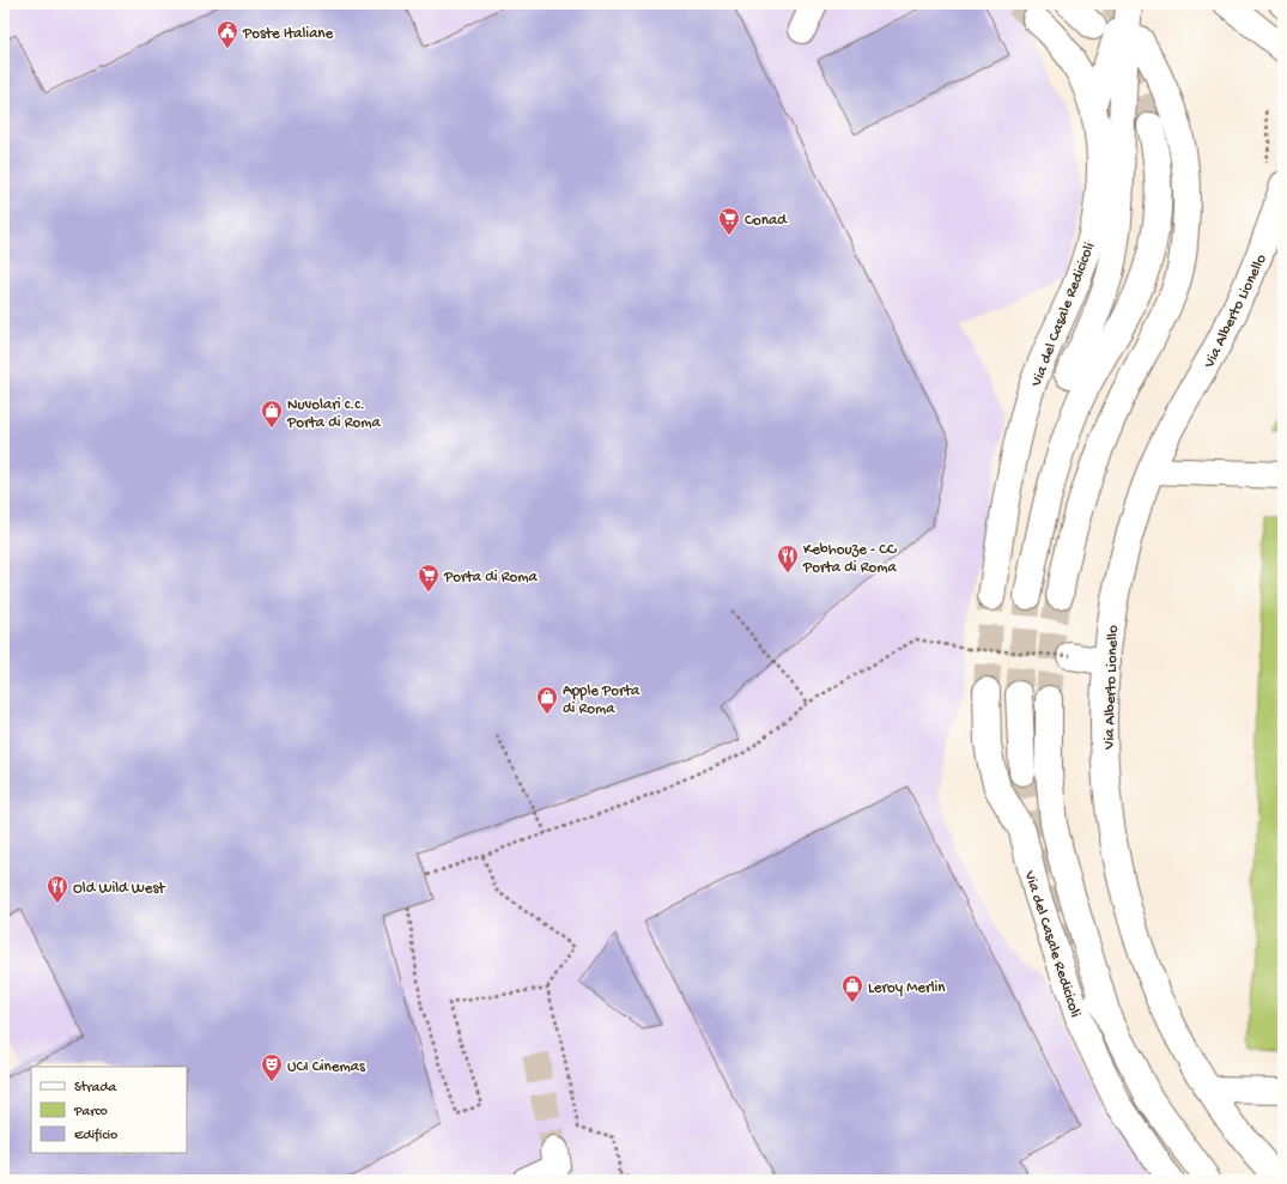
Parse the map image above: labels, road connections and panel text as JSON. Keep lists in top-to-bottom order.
{
  "streets": {
    "street": ["Via Alberto Lionello", "Via del Casale Redicicoli"]
  },
  "places": {
    "public building": ["Poste Italiane"],
    "supermarket": ["Conad", "Porta di Roma"],
    "shop": ["Nuvolari c.c. Porta di Roma", "Apple Porta di Roma", "Leroy Merlin"],
    "restaurant": ["Kebhouze - CC Porta di Roma", "Old Wild West"],
    "theatre": ["UCI Cinemas"]
  },
  "legend": ["Strada", "Parco", "Edificio"]
}
